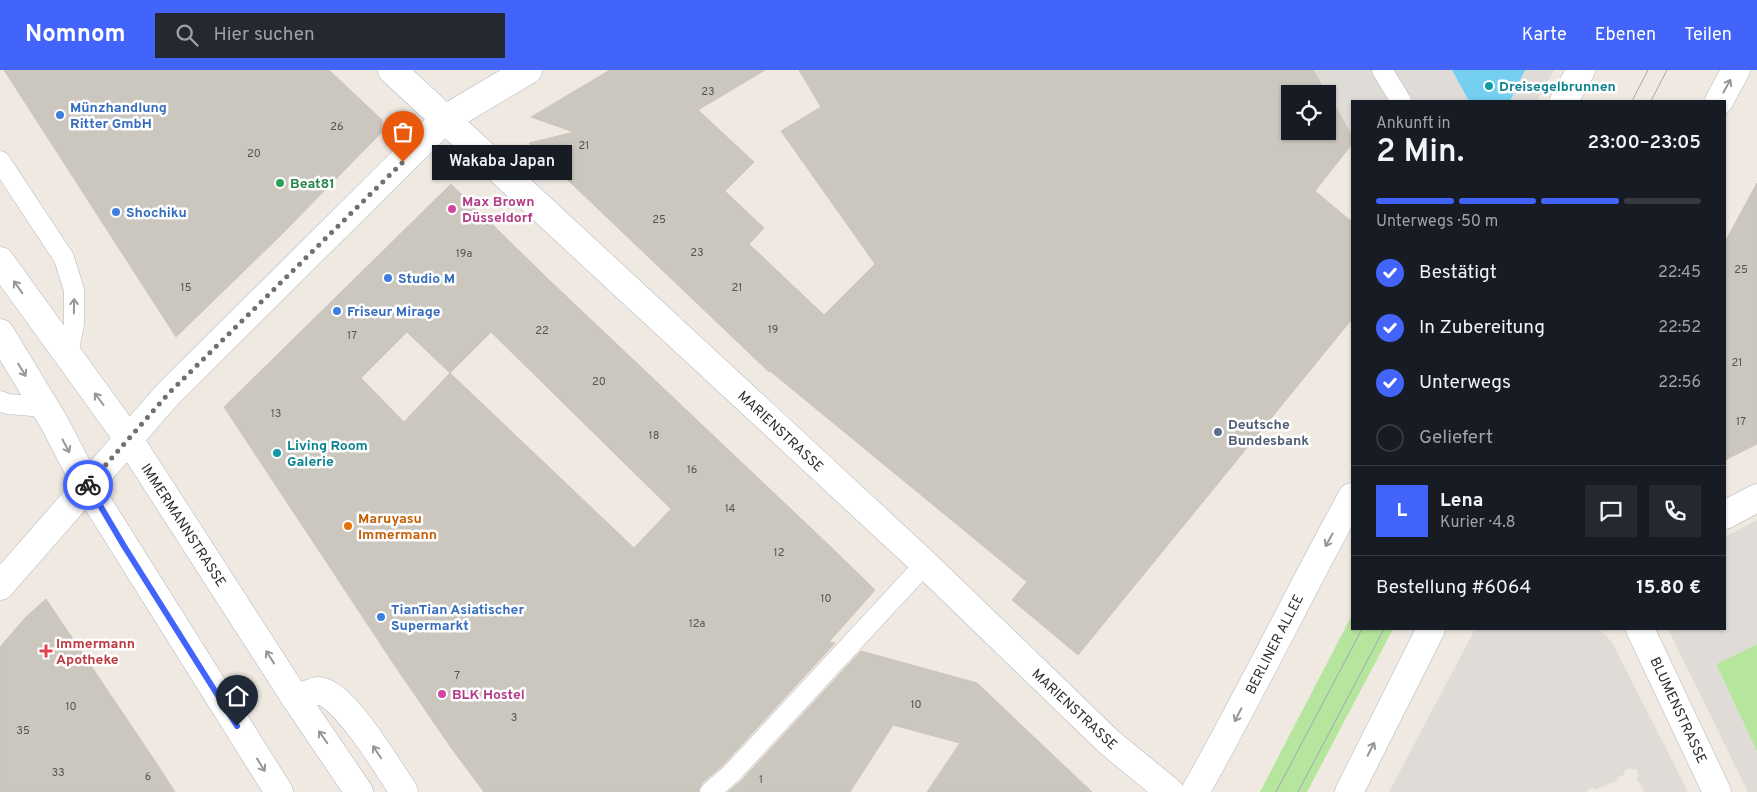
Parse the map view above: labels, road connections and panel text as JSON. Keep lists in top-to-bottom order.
{
  "streets": {
    "street": [
      "MARIENSTRASSE",
      "IMMERMANNSTRASSE",
      "BERLINER ALLEE",
      "BLUMENSTRASSE"
    ]
  },
  "places": {
    "other": [
      "Dreisegelbrunnen",
      "Münzhandlung Ritter GmbH",
      "Wakaba Japan",
      "Beat81",
      "Max Brown Düsseldorf",
      "Shochiku",
      "Studio M",
      "Friseur Mirage",
      "Deutsche Bundesbank",
      "Living Room Galerie",
      "Maruyasu Immermann",
      "TianTian Asiatischer Supermarkt",
      "BLK Hostel"
    ],
    "health": ["Immermann Apotheke"]
  },
  "house_numbers": [
    "23",
    "26",
    "21",
    "20",
    "25",
    "23",
    "19a",
    "25",
    "15",
    "21",
    "19",
    "22",
    "17",
    "21",
    "20",
    "13",
    "17",
    "18",
    "16",
    "14",
    "12",
    "10",
    "12a",
    "7",
    "10",
    "10",
    "3",
    "35",
    "33",
    "6",
    "1"
  ],
  "page": {
    "header": "Nomnom",
    "search": "Hier suchen",
    "nav": ["Karte", "Ebenen", "Teilen"],
    "heading": ["2 Min.", "Ankunft in", "23:00–23:05"],
    "panel": [
      "Lena",
      "Kurier · 4.8",
      "Bestellung #6064",
      "15.80 €"
    ],
    "bubble": "Wakaba Japan",
    "bar": "Unterwegs · 50 m",
    "list": [
      ["Bestätigt", "22:45"],
      ["In Zubereitung", "22:52"],
      ["Unterwegs", "22:56"],
      "Geliefert"
    ],
    "round": "L"
  }
}
